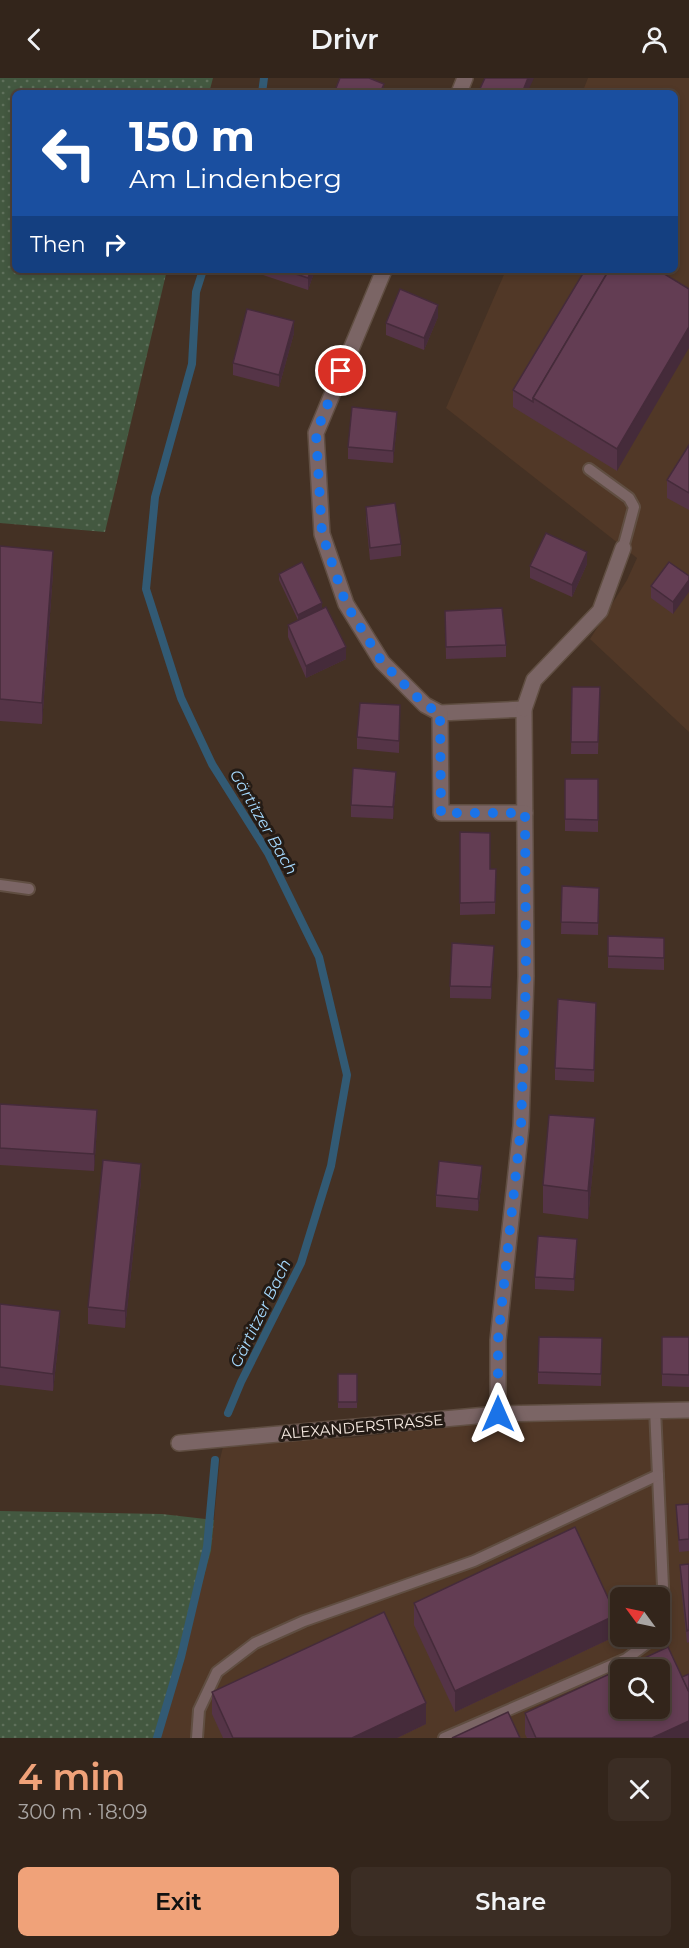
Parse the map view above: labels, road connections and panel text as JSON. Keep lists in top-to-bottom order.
{
  "streets": {
    "street": ["ALEXANDERSTRASSE"]
  },
  "water": ["Gärtitzer Bach"],
  "north": "top left",
  "page": {
    "header": "Drivr",
    "turn": ["150 m", "Am Lindenberg"],
    "then": "Then",
    "heading": ["4 min", "300 m · 18:09"],
    "buttons": ["Exit", "Share"]
  }
}
